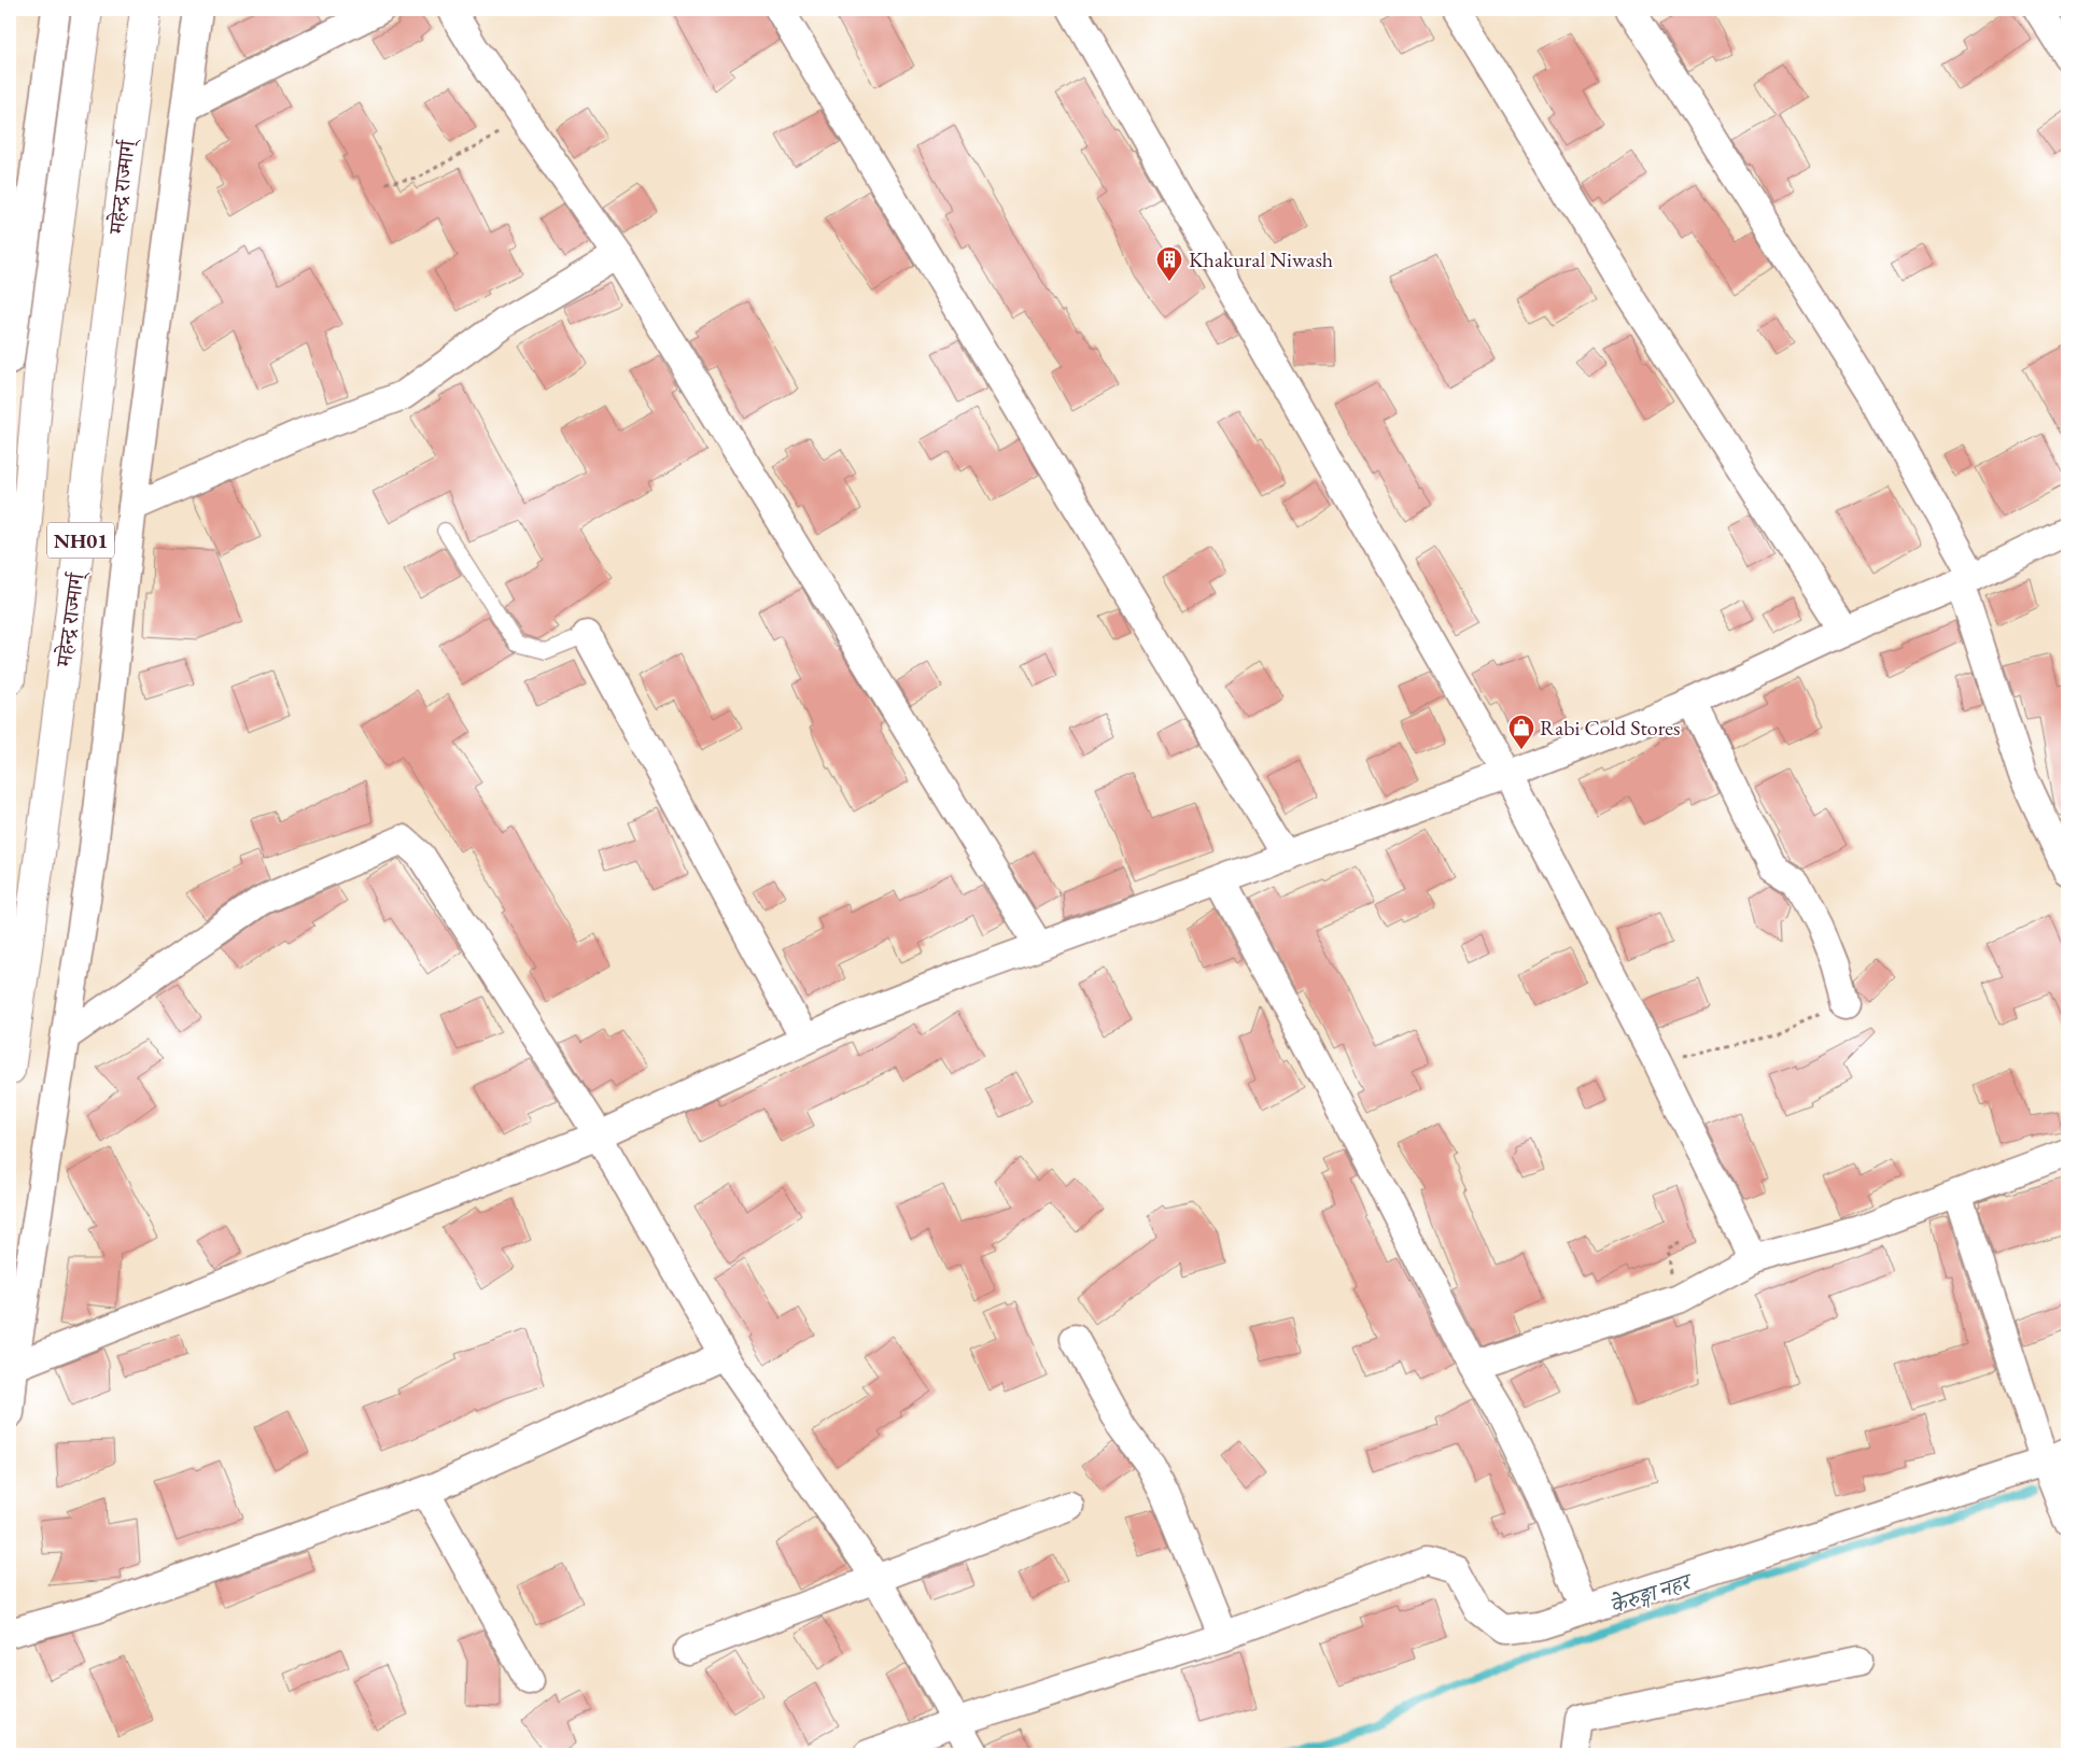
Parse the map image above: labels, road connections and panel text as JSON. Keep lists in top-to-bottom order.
{
  "streets": {
    "highway": ["महेन्द्र राज्मार्ग्", "NH01"]
  },
  "water": ["केेरुङ्गा नहर"],
  "places": {
    "building": ["Khakural Niwash"],
    "shop": ["Rabi Cold Stores"]
  }
}
